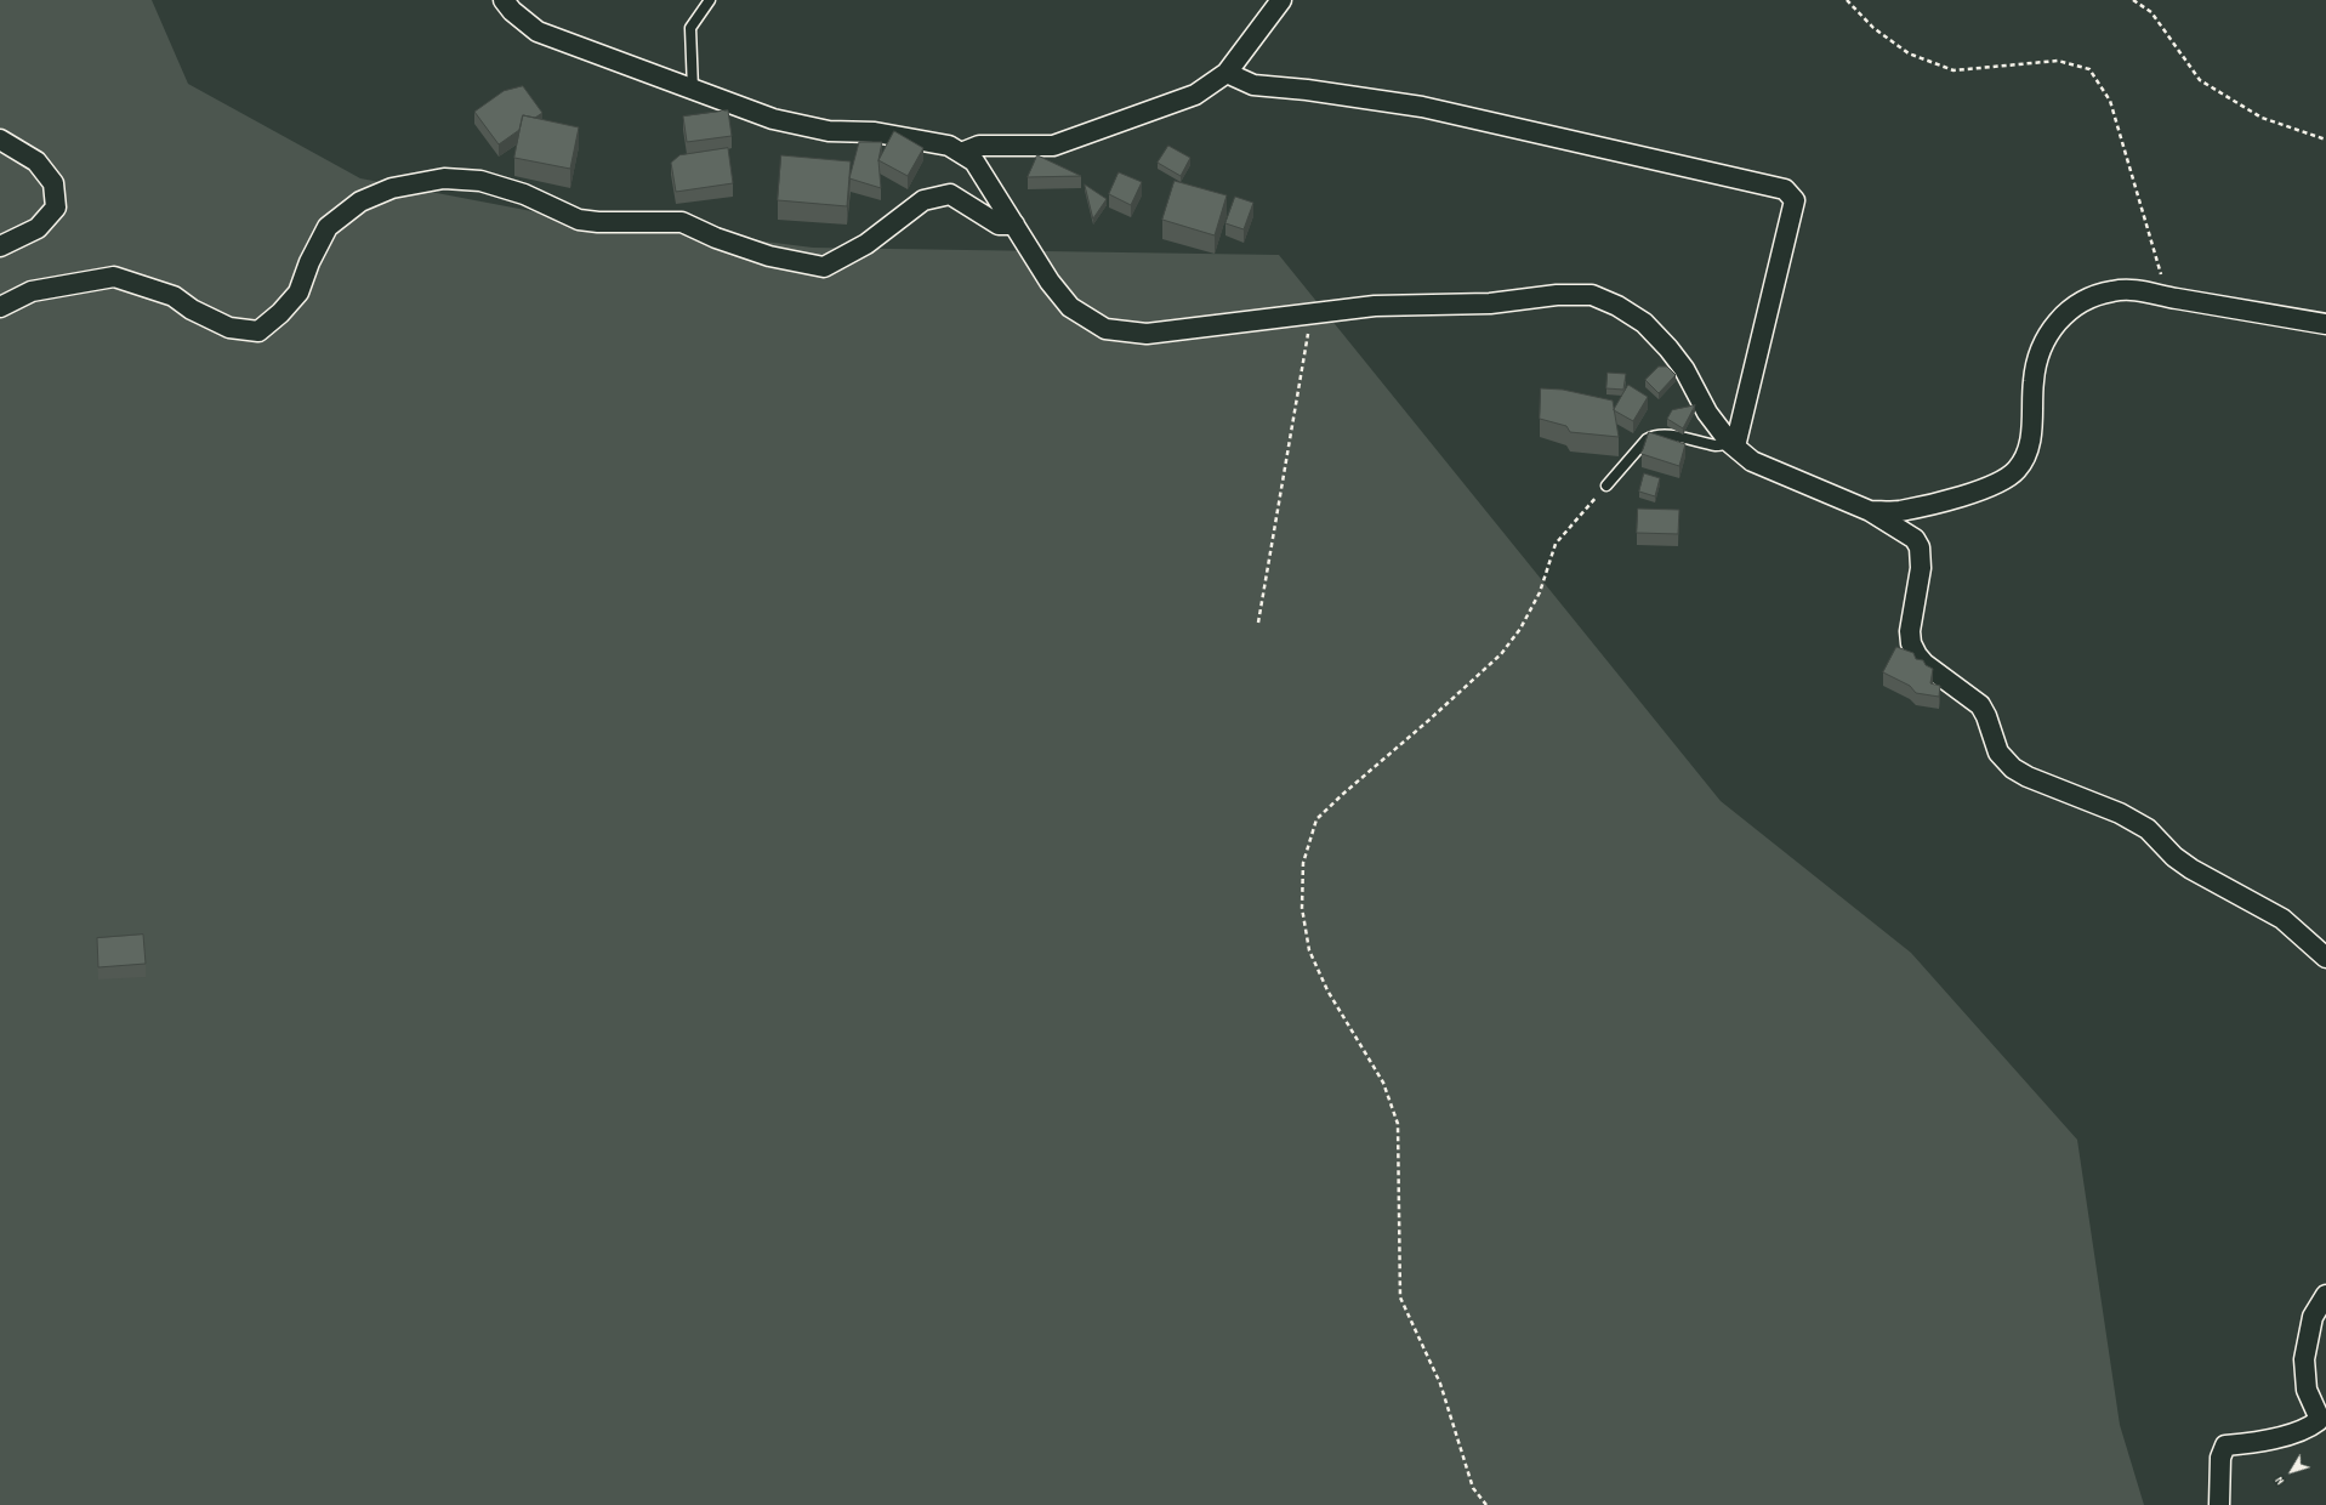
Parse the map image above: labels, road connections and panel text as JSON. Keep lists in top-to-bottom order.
{
  "north": "bottom left"
}
